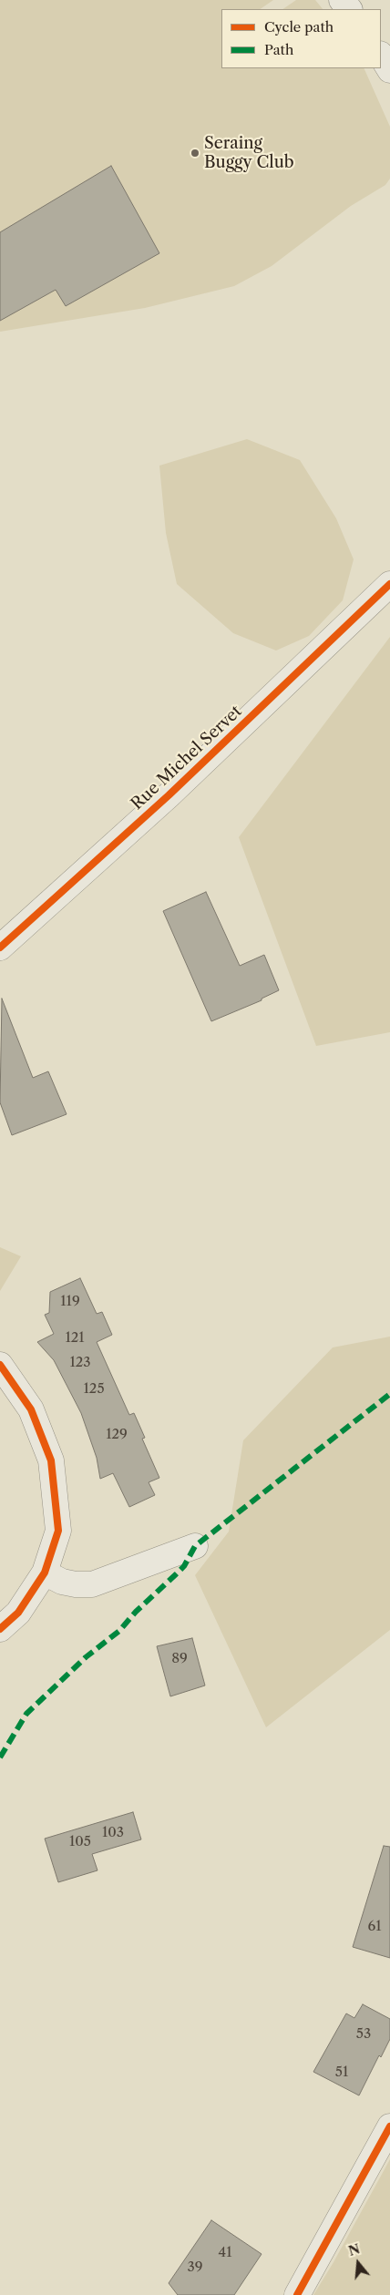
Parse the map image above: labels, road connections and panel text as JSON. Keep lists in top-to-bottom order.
{
  "streets": {
    "street": ["Rue Michel Servet"]
  },
  "places": ["Seraing Buggy Club"],
  "house_numbers": [
    "119",
    "121",
    "123",
    "125",
    "129",
    "89",
    "103",
    "105",
    "61",
    "53",
    "51",
    "41",
    "39"
  ],
  "legend": ["Cycle path", "Path"],
  "north": "top"
}
